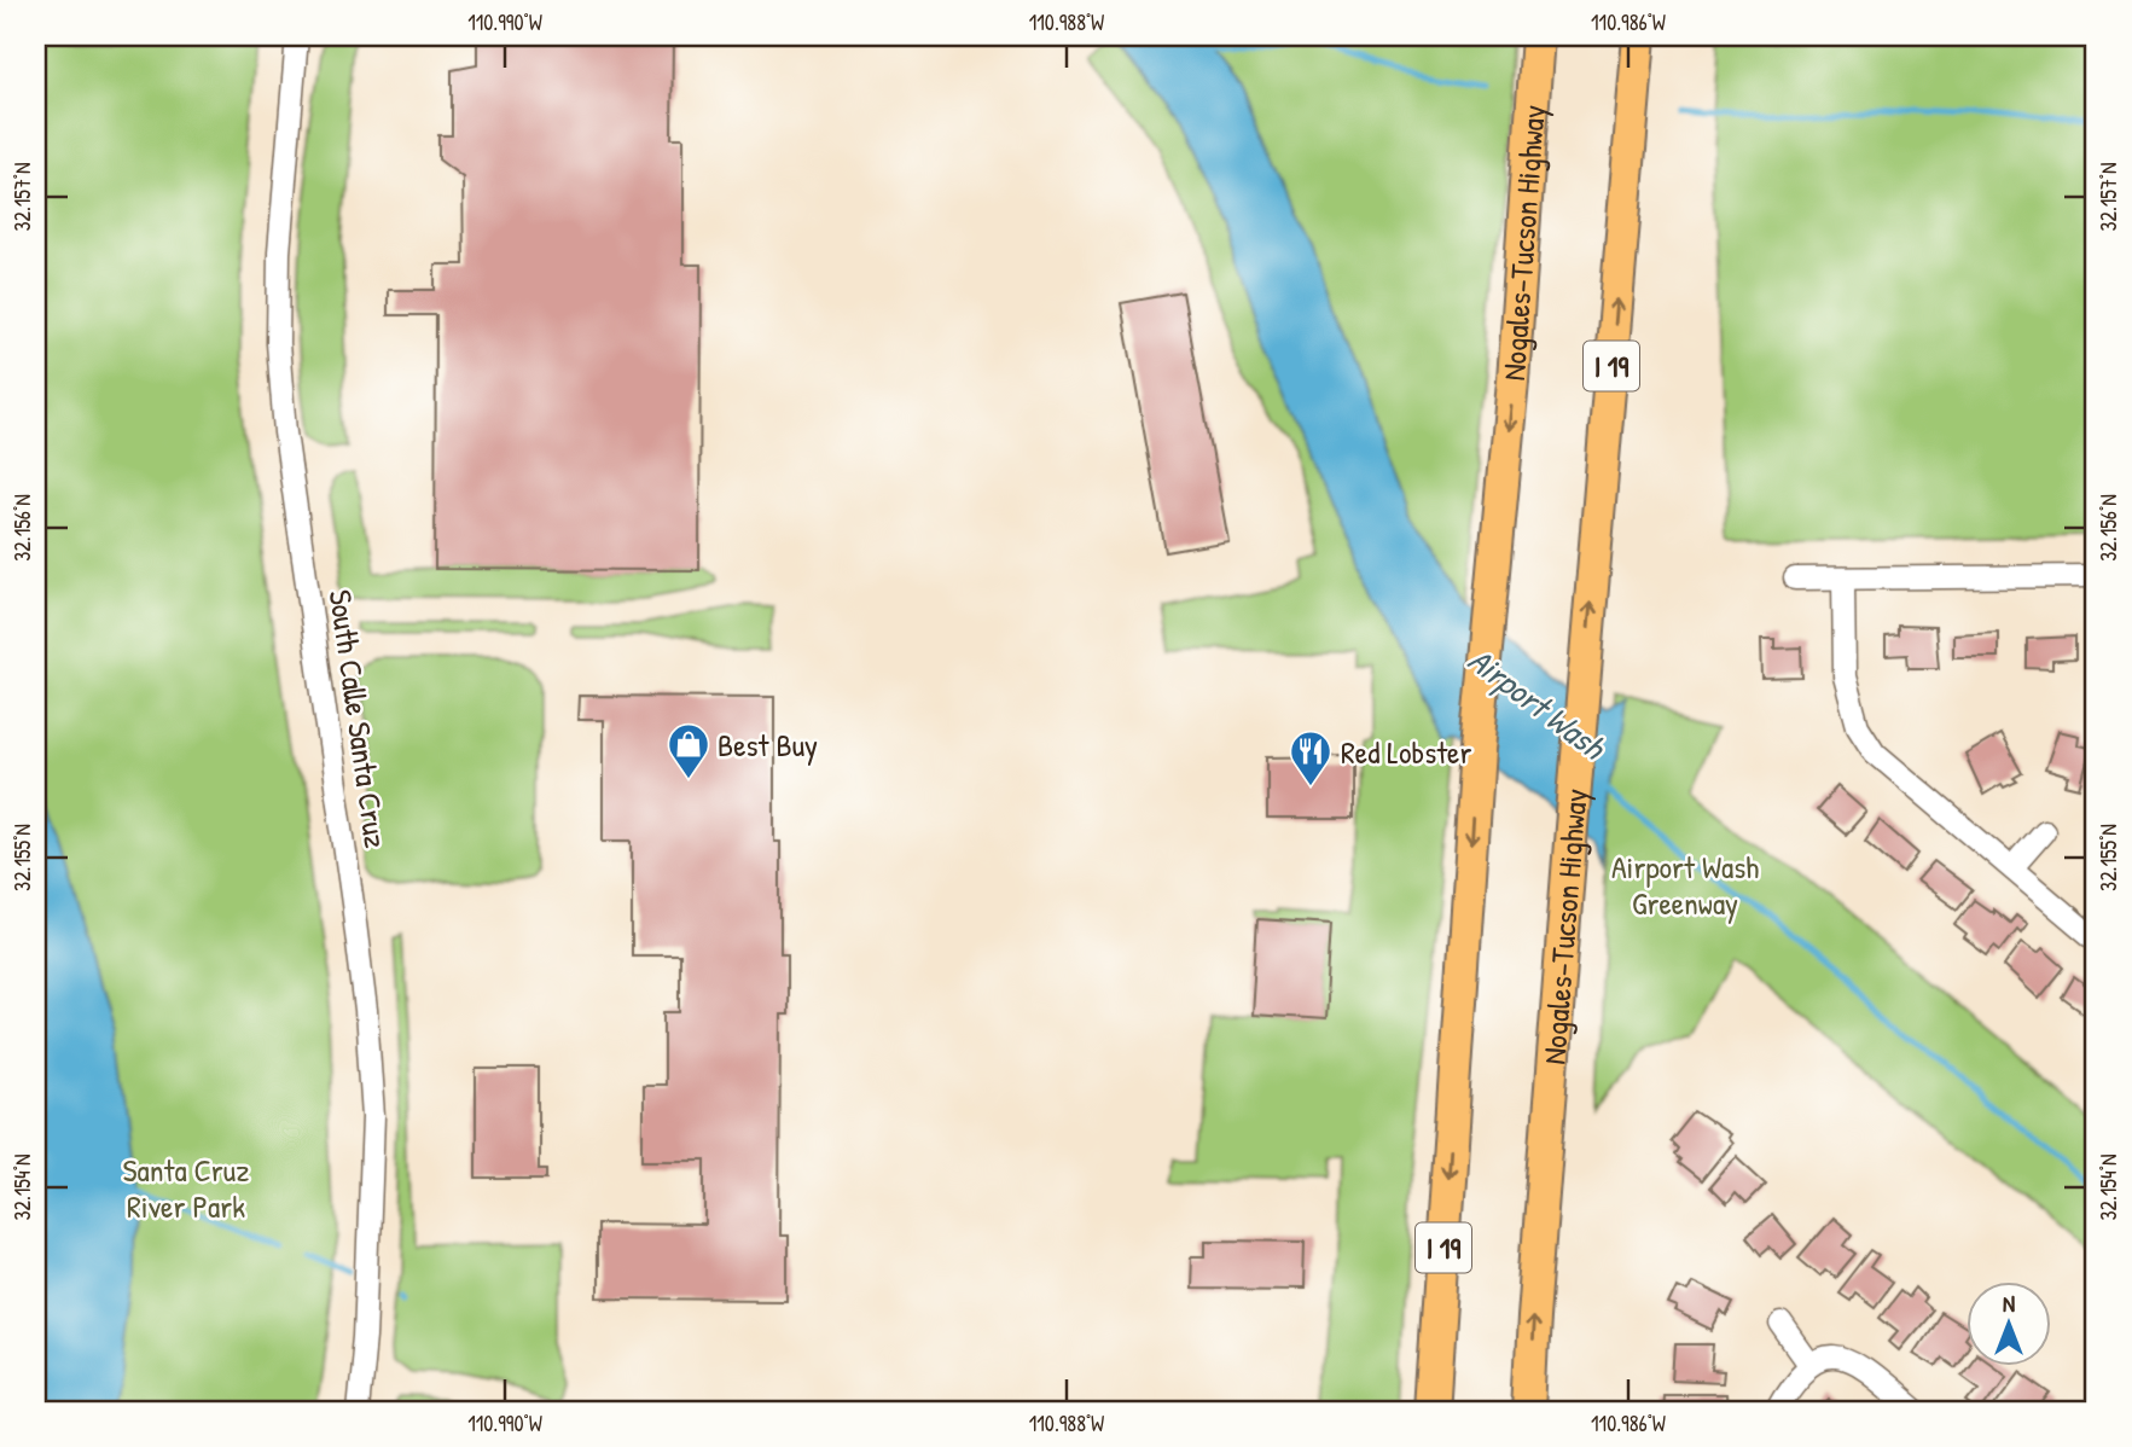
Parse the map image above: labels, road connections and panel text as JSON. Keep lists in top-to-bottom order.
{
  "streets": {
    "highway": ["Nogales–Tucson Highway", "I 19"],
    "street": ["South Calle Santa Cruz"]
  },
  "water": ["Airport Wash"],
  "parks": ["Airport Wash Greenway", "Santa Cruz River Park"],
  "places": {
    "shop": ["Best Buy"],
    "restaurant": ["Red Lobster"]
  },
  "north": "top",
  "coordinates": [
    "110.990°W",
    "110.988°W",
    "110.986°W",
    "32.157°N",
    "32.156°N",
    "32.155°N",
    "32.154°N"
  ]
}
